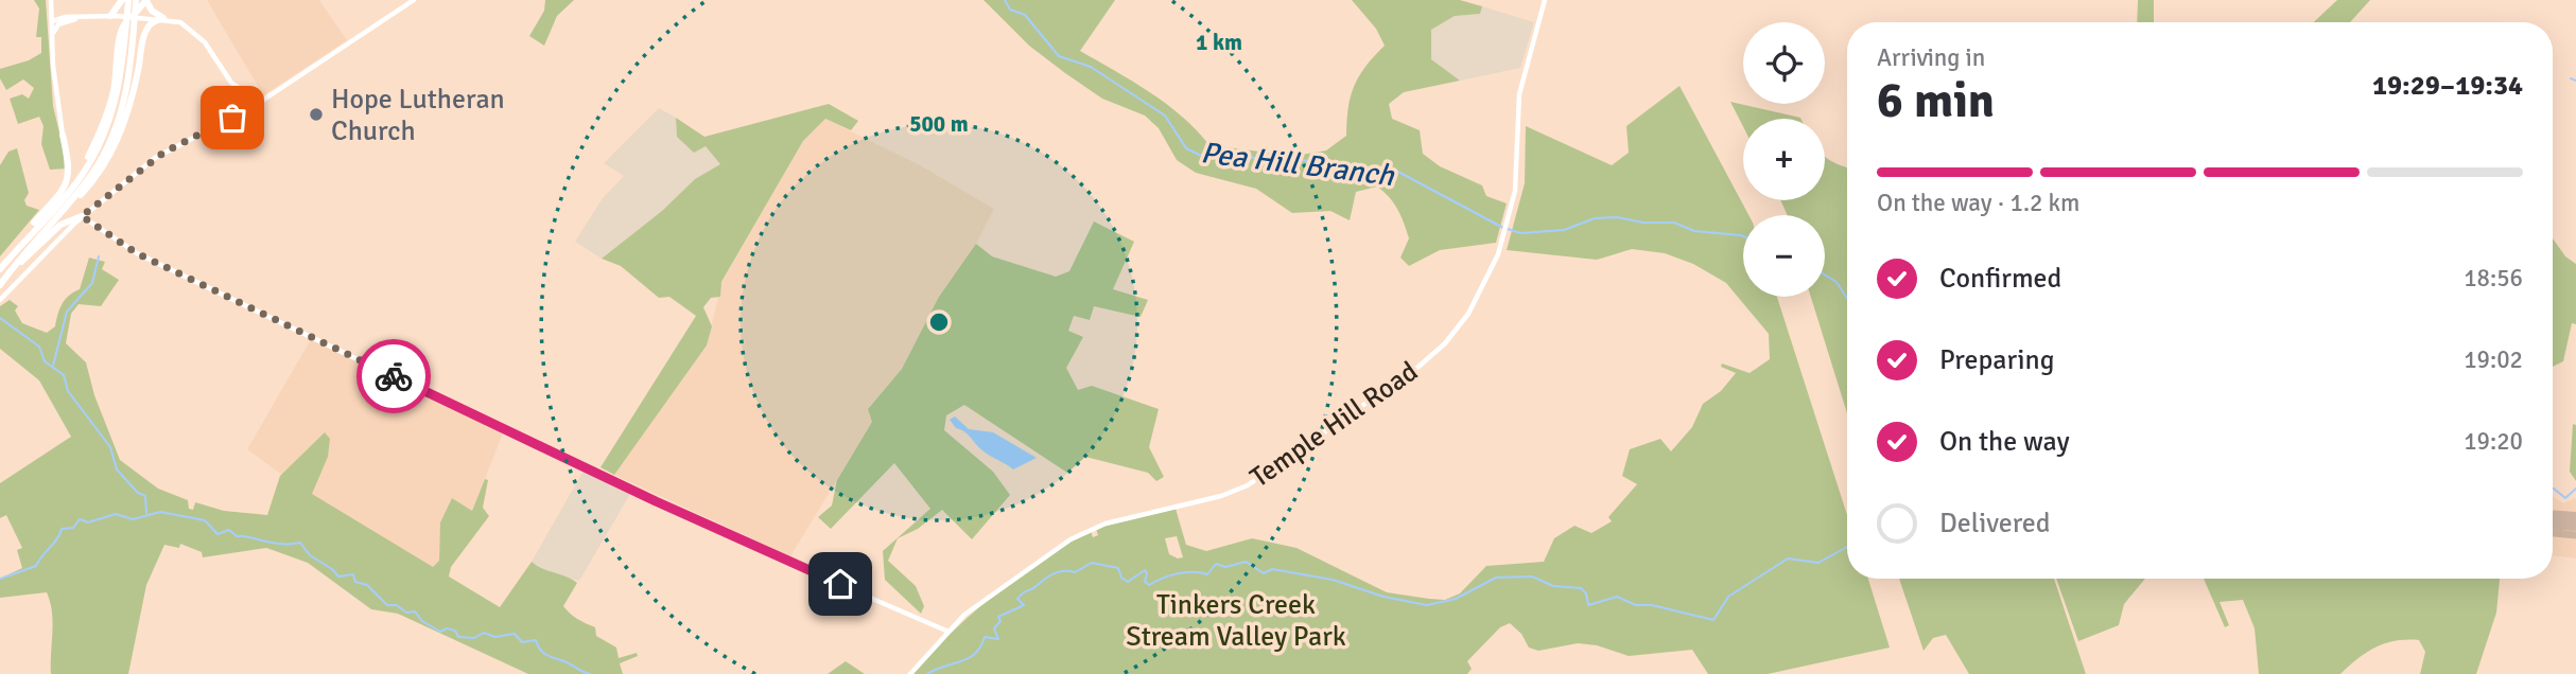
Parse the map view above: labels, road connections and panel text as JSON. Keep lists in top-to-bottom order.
{
  "streets": {
    "main road": ["Temple Hill Road"]
  },
  "water": ["Pea Hill Branch"],
  "parks": ["Tinkers Creek Stream Valley Park"],
  "places": ["Hope Lutheran Church"],
  "page": {
    "map_buttons": ["+", "−"],
    "heading": ["6 min", "Arriving in", "19:29–19:34"],
    "bar": "On the way · 1.2 km",
    "list": [
      ["Confirmed", "18:56"],
      ["Preparing", "19:02"],
      ["On the way", "19:20"],
      "Delivered"
    ]
  },
  "rings": ["1 km", "500 m"]
}
